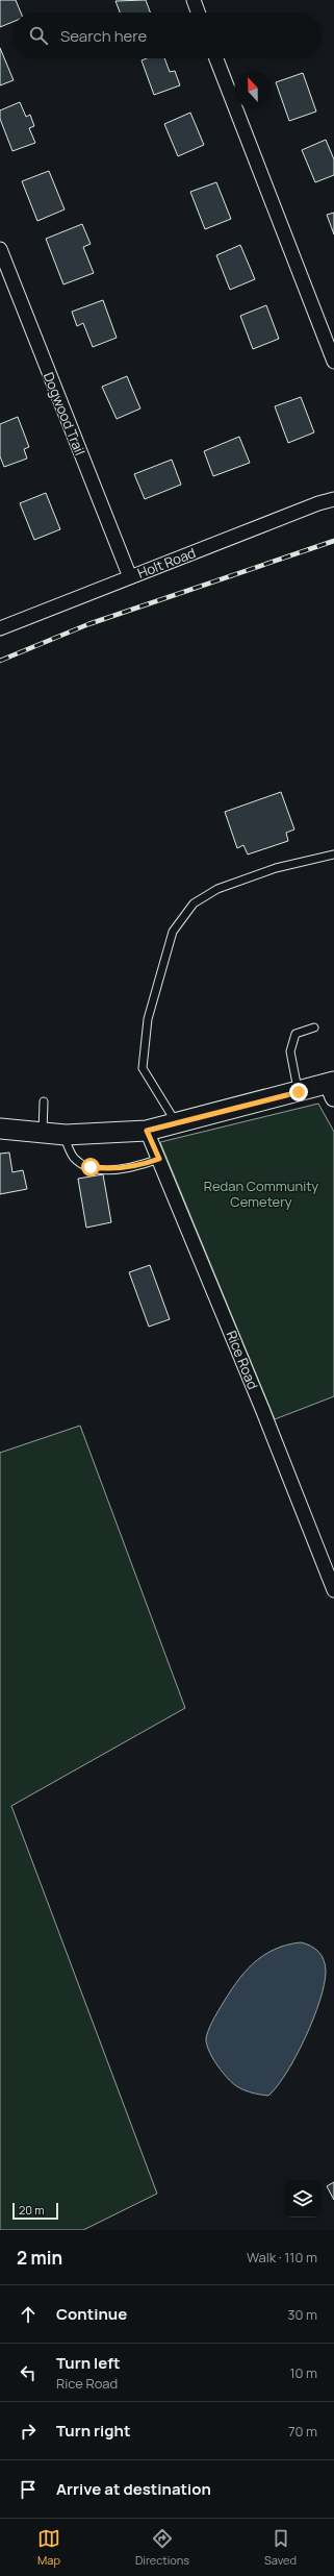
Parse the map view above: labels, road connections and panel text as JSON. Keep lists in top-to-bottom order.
{
  "streets": {
    "street": ["Dogwood Trail", "Holt Road", "Rice Road"]
  },
  "crossings": [
    ["Dogwood Trail", "Holt Road"]
  ],
  "parks": ["Redan Community Cemetery"],
  "scale_bar": "20 m",
  "north": "top",
  "page": {
    "search": "Search here",
    "scale": "20 m",
    "heading": ["2 min", "Walk · 110 m"],
    "list": [
      ["Continue", "30 m"],
      ["Turn left", "Rice Road", "10 m"],
      ["Turn right", "70 m"],
      "Arrive at destination"
    ],
    "nav": ["Map", "Directions", "Saved"]
  }
}
